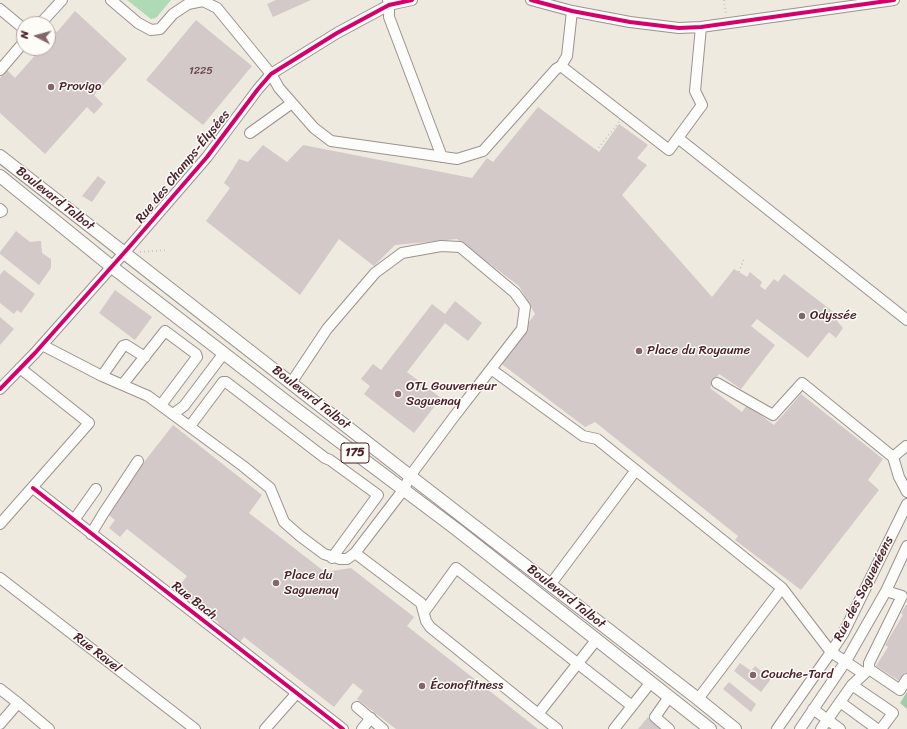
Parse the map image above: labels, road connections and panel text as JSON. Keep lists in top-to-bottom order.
{
  "streets": {
    "main road": ["Boulevard Talbot", "175"],
    "street": [
      "Rue des Champs-Élysées",
      "Rue des Saguenéens",
      "Rue Bach",
      "Rue Ravel"
    ]
  },
  "crossings": [
    ["Rue des Champs-Élysées", "Boulevard Talbot"]
  ],
  "places": [
    "Provigo",
    "Odyssée",
    "Place du Royaume",
    "OTL Gouverneur Saguenay",
    "Place du Saguenay",
    "Couche-Tard",
    "Éconofitness"
  ],
  "house_numbers": ["1225"],
  "north": "left"
}
